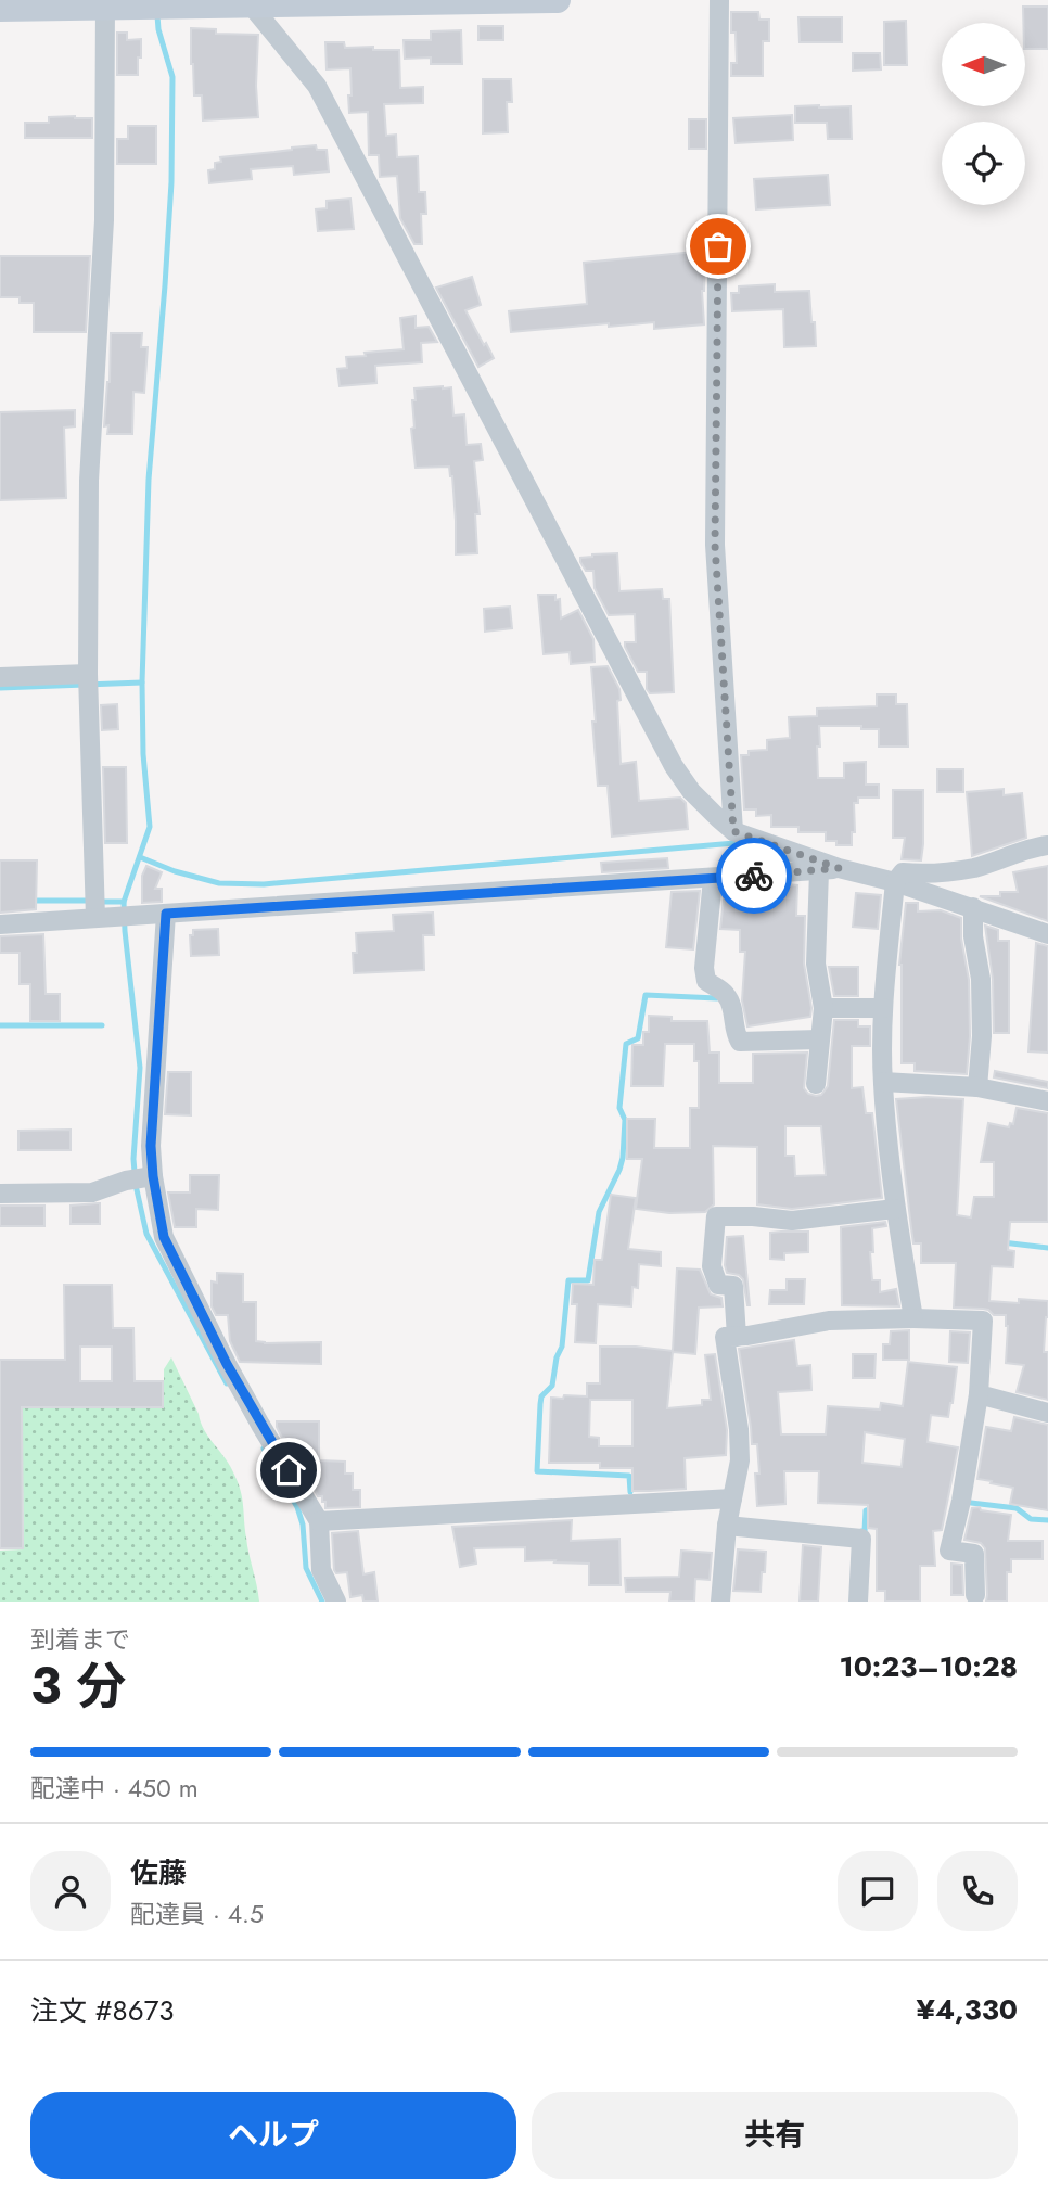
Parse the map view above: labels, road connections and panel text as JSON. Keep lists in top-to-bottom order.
{
  "north": "left",
  "page": {
    "heading": ["3 分", "到着まで", "10:23–10:28"],
    "panel": [
      "佐藤",
      "配達員 · 4.5",
      "注文 #8673",
      "¥4,330"
    ],
    "bar": "配達中 · 450 m",
    "buttons": ["ヘルプ", "共有"]
  }
}
